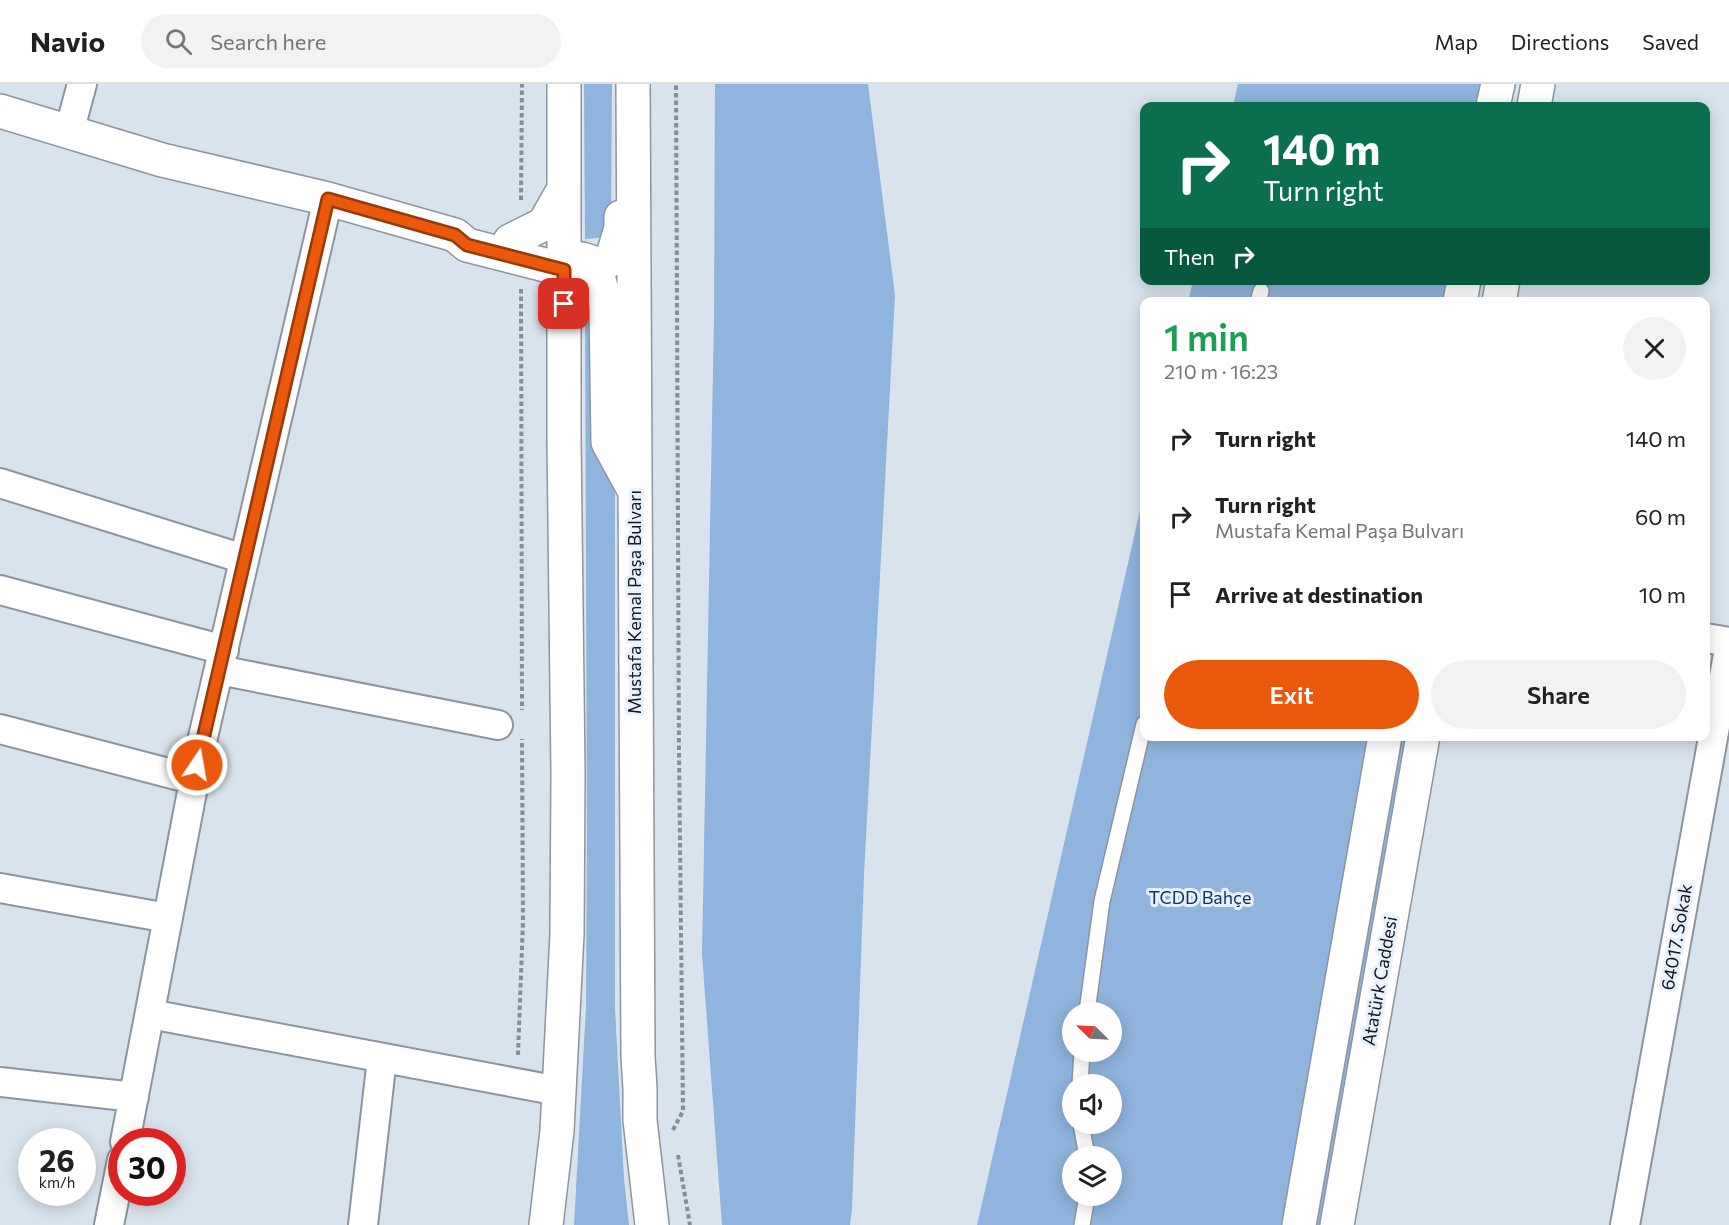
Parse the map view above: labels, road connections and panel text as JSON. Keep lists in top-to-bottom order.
{
  "streets": {
    "main road": ["Mustafa Kemal Paşa Bulvarı", "Atatürk Caddesi"],
    "street": ["64017. Sokak"]
  },
  "parks": ["TCDD Bahçe"],
  "north": "top left",
  "page": {
    "header": "Navio",
    "search": "Search here",
    "nav": ["Map", "Directions", "Saved"],
    "turn": ["140 m", "Turn right"],
    "then": "Then",
    "heading": ["1 min", "210 m · 16:23"],
    "list": [
      {
        "name": "Turn right",
        "value": "140 m"
      },
      {
        "name": "Turn right",
        "note": "Mustafa Kemal Paşa Bulvarı",
        "value": "60 m"
      },
      {
        "name": "Arrive at destination",
        "value": "10 m"
      }
    ],
    "buttons": ["Exit", "Share"],
    "speed": "26 km/h",
    "limit": "30"
  }
}
